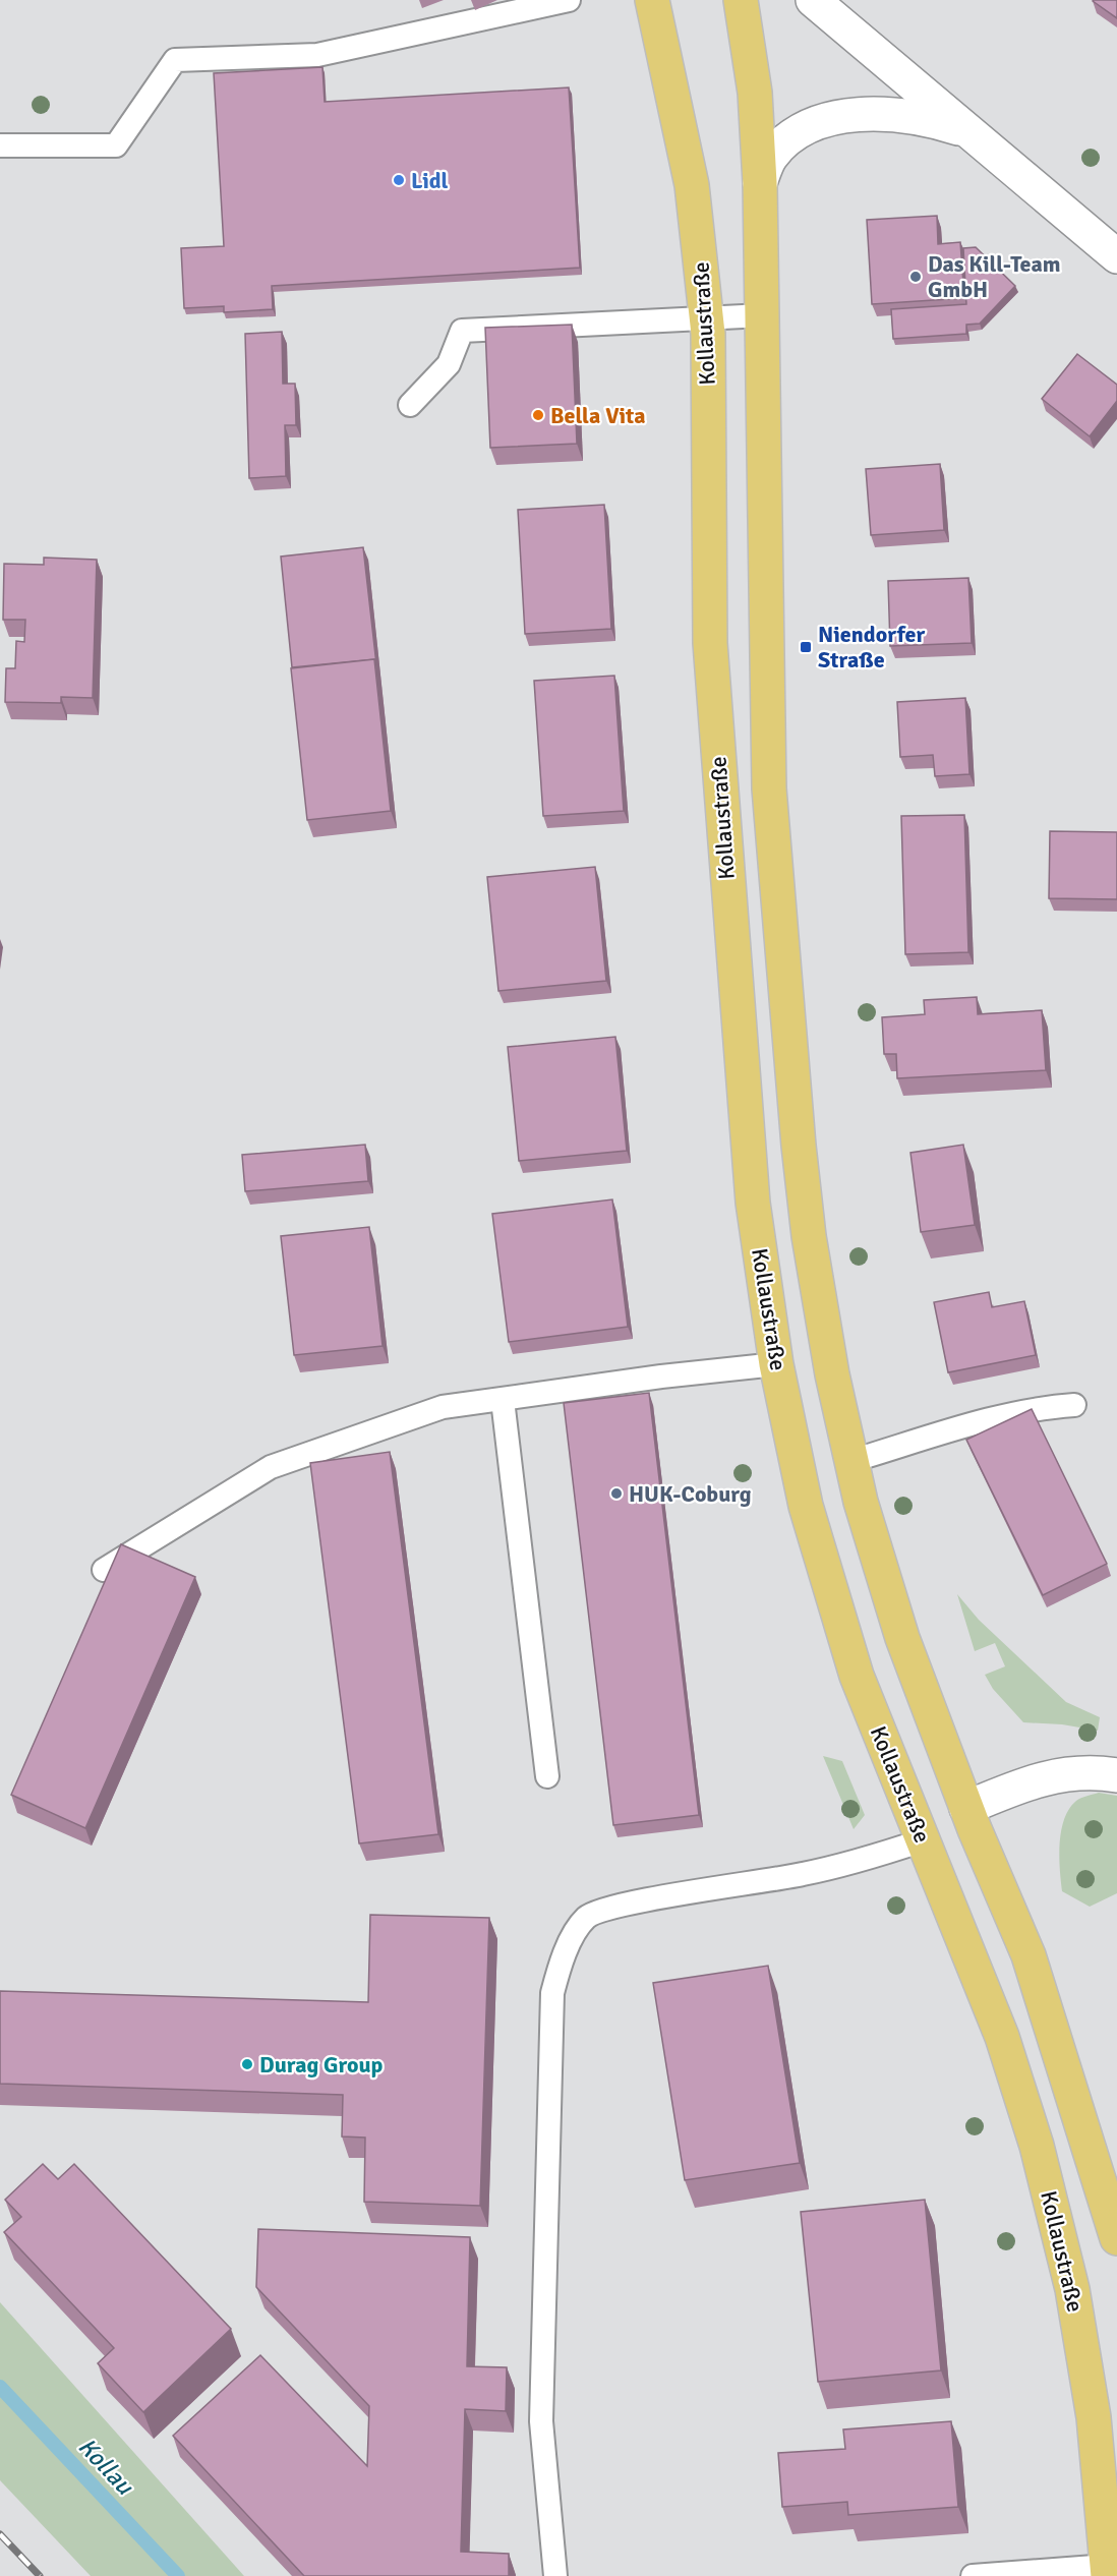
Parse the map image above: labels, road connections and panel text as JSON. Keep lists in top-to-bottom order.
{
  "streets": {
    "main road": ["Kollaustraße"]
  },
  "water": ["Kollau"],
  "places": {
    "other": [
      "Lidl",
      "Das Kill-Team GmbH",
      "Bella Vita",
      "HUK-Coburg",
      "Durag Group"
    ],
    "transit": ["Niendorfer Straße"]
  }
}
